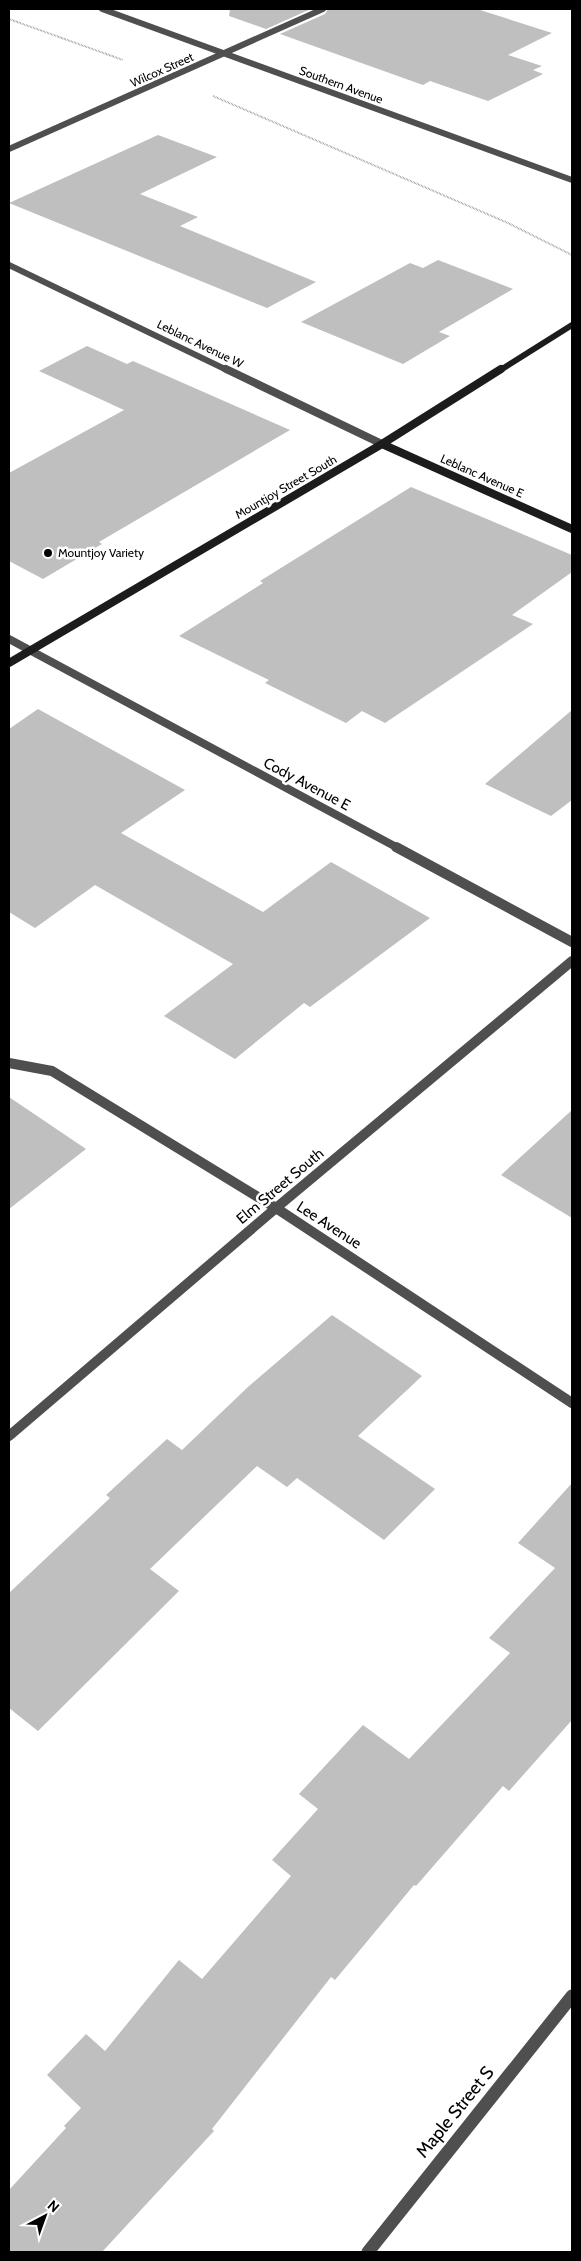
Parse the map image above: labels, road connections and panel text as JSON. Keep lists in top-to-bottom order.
{
  "streets": {
    "street": [
      "Wilcox Street",
      "Southern Avenue",
      "Leblanc Avenue W",
      "Leblanc Avenue E",
      "Mountjoy Street South",
      "Cody Avenue E",
      "Elm Street South",
      "Lee Avenue",
      "Maple Street S"
    ]
  },
  "crossings": [
    ["Wilcox Street", "Southern Avenue"],
    ["Leblanc Avenue W", "Leblanc Avenue E"],
    ["Leblanc Avenue W", "Mountjoy Street South"],
    ["Leblanc Avenue E", "Mountjoy Street South"],
    ["Mountjoy Street South", "Cody Avenue E"],
    ["Elm Street South", "Lee Avenue"]
  ],
  "places": ["Mountjoy Variety"],
  "north": "top right"
}
